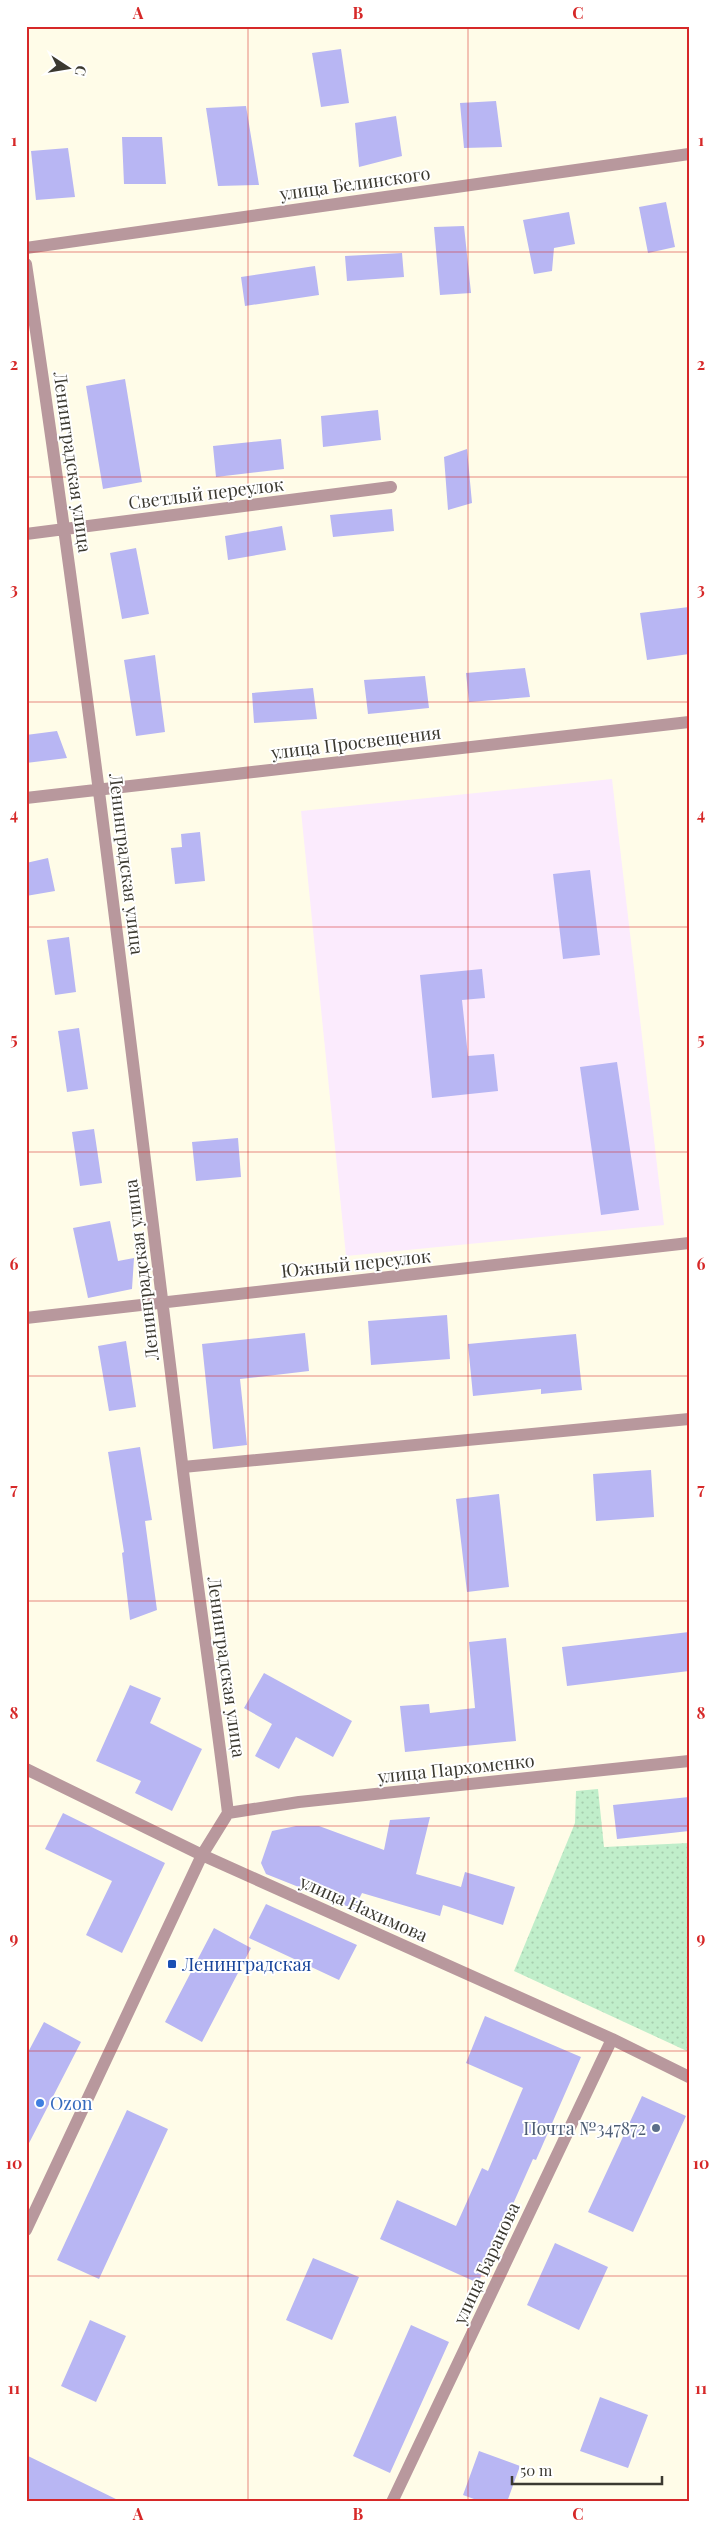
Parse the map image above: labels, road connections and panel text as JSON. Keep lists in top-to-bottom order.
{
  "streets": {
    "street": [
      "улица Белинского",
      "Ленинградская улица",
      "Светлый переулок",
      "улица Просвещения",
      "Южный переулок",
      "улица Пархоменко",
      "улица Нахимова",
      "улица Баранова"
    ]
  },
  "crossings": [
    ["Ленинградская улица", "Светлый переулок"],
    ["Ленинградская улица", "улица Просвещения"],
    ["Ленинградская улица", "Южный переулок"],
    ["Ленинградская улица", "улица Пархоменко"],
    ["улица Нахимова", "улица Баранова"]
  ],
  "places": {
    "transit": ["Ленинградская"],
    "other": ["Ozon", "Почта №347872"]
  },
  "scale_bar": "50 m",
  "north": "right",
  "grid": {
    "columns": ["A", "B", "C"],
    "rows": [
      "1",
      "2",
      "3",
      "4",
      "5",
      "6",
      "7",
      "8",
      "9",
      "10",
      "11"
    ]
  }
}
